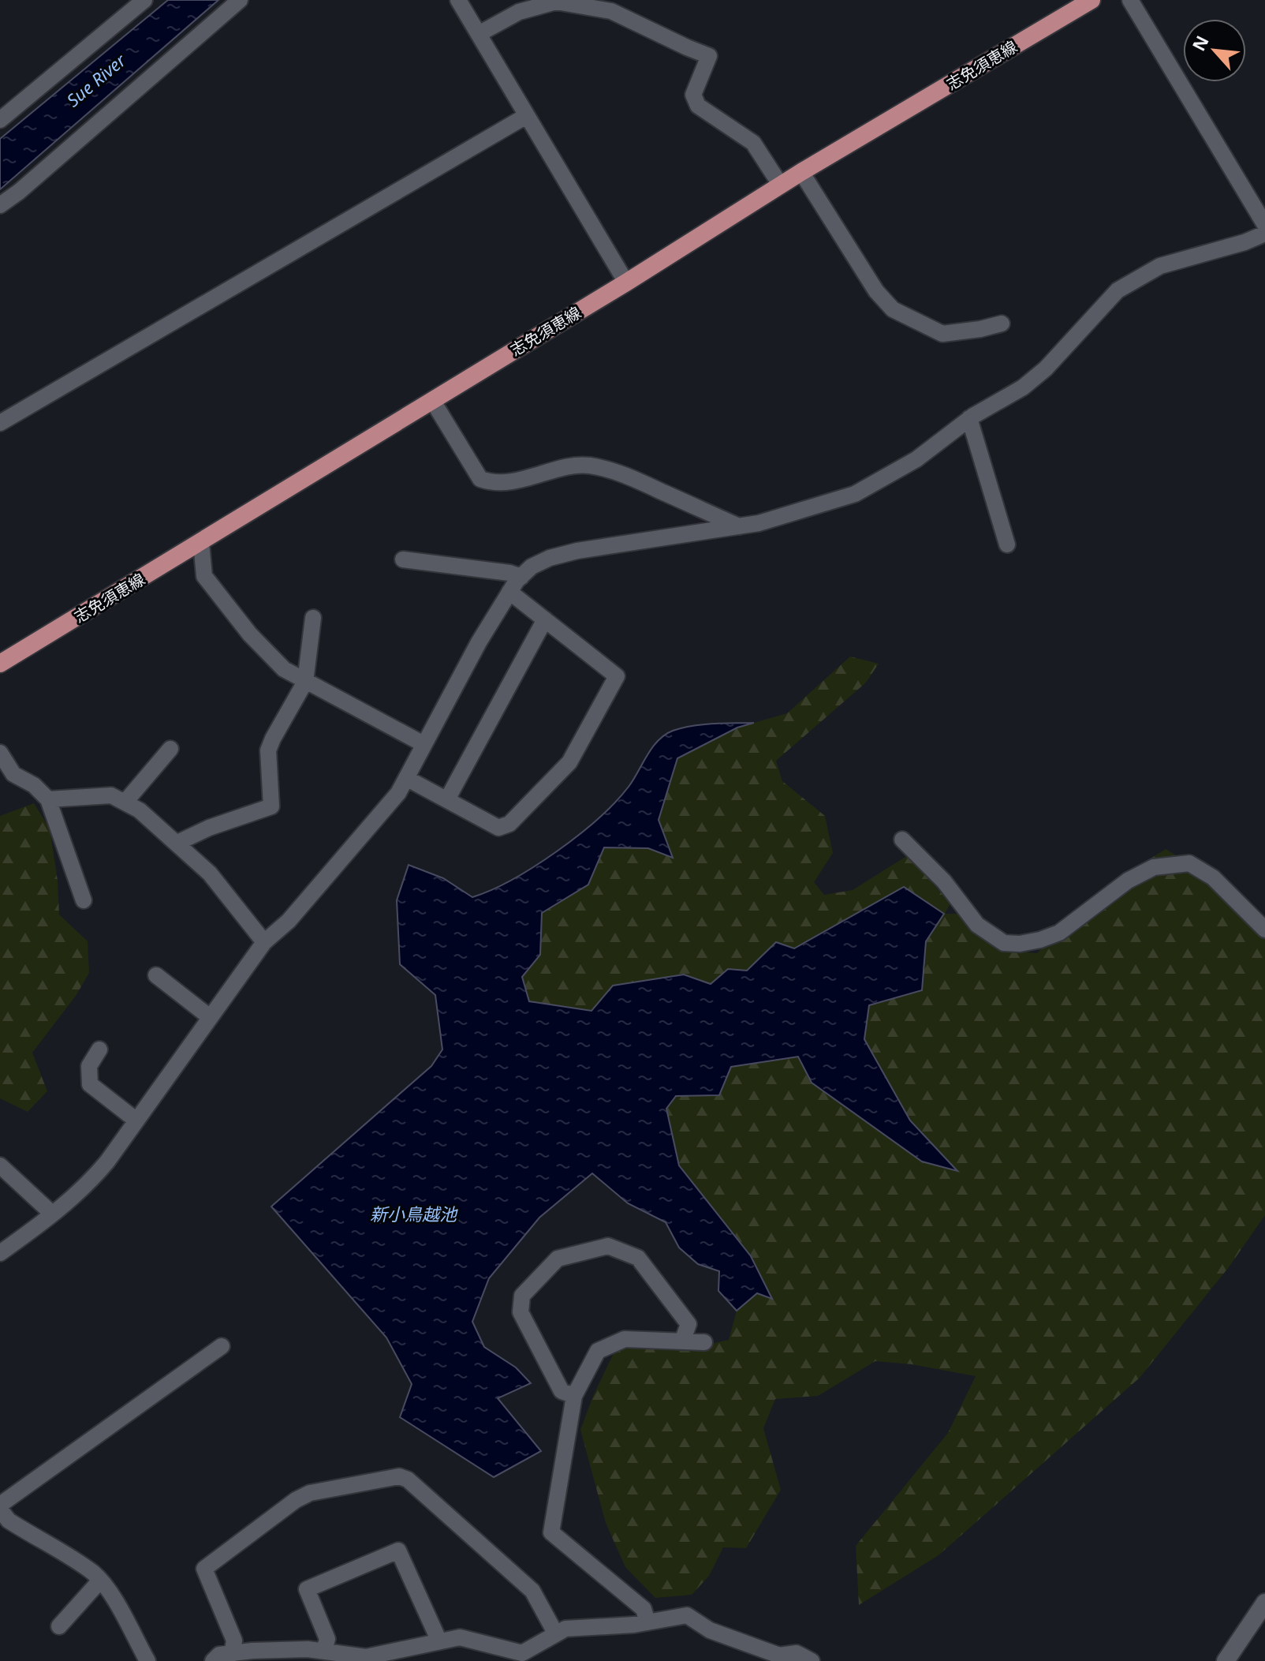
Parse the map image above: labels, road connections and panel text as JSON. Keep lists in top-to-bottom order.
{
  "streets": {
    "main road": ["志免須恵線"]
  },
  "water": ["Sue River", "新小鳥越池"],
  "north": "top left"
}
